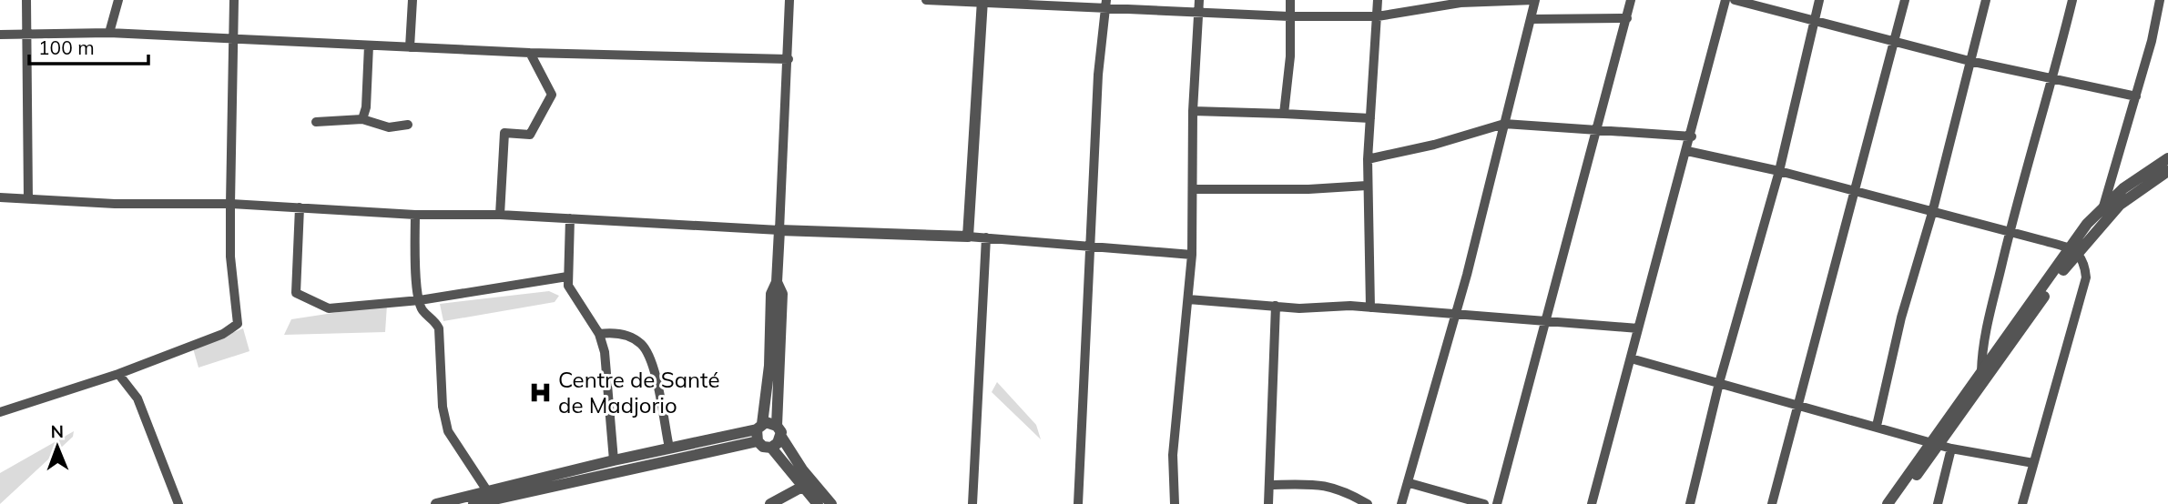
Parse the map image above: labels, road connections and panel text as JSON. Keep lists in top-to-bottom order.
{
  "places": {
    "hospital": ["Centre de Santé de Madjorio"]
  },
  "scale_bar": "100 m",
  "north": "top"
}
